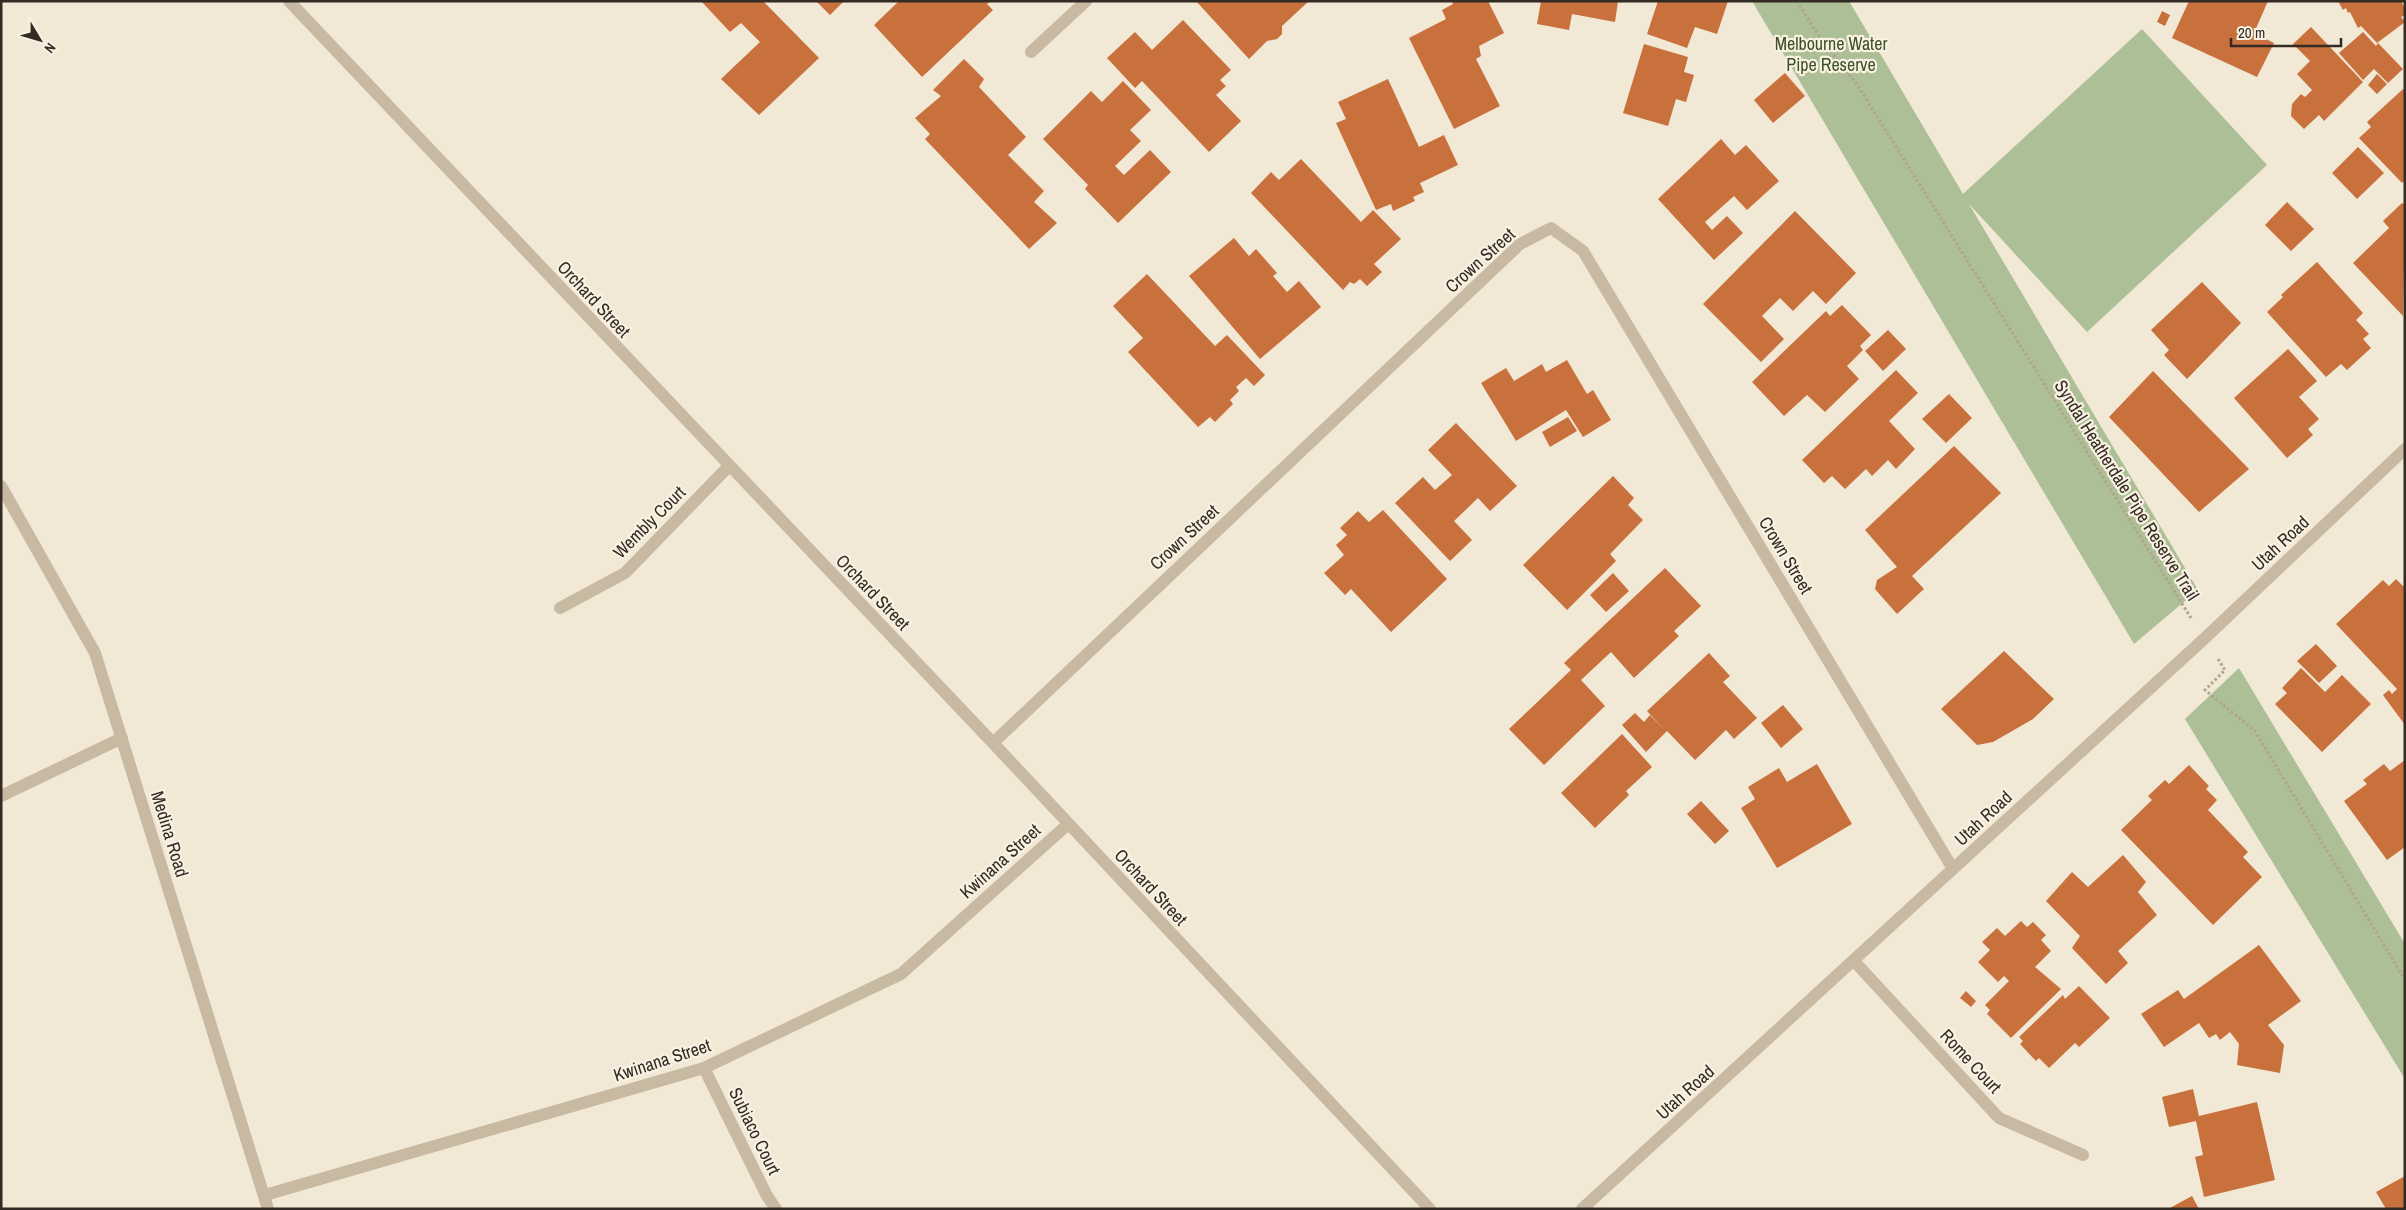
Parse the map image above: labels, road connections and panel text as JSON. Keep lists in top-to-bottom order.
{
  "streets": {
    "street": [
      "Crown Street",
      "Orchard Street",
      "Wembly Court",
      "Utah Road",
      "Medina Road",
      "Kwinana Street",
      "Rome Court",
      "Subiaco Court"
    ],
    "path": ["Syndal Heatherdale Pipe Reserve Trail"]
  },
  "crossings": [
    ["Crown Street", "Orchard Street"],
    ["Crown Street", "Utah Road"],
    ["Orchard Street", "Wembly Court"],
    ["Orchard Street", "Kwinana Street"],
    ["Syndal Heatherdale Pipe Reserve Trail", "Utah Road"],
    ["Utah Road", "Rome Court"],
    ["Medina Road", "Kwinana Street"],
    ["Kwinana Street", "Subiaco Court"]
  ],
  "parks": ["Melbourne Water Pipe Reserve"],
  "scale_bar": "20 m",
  "north": "bottom right"
}
